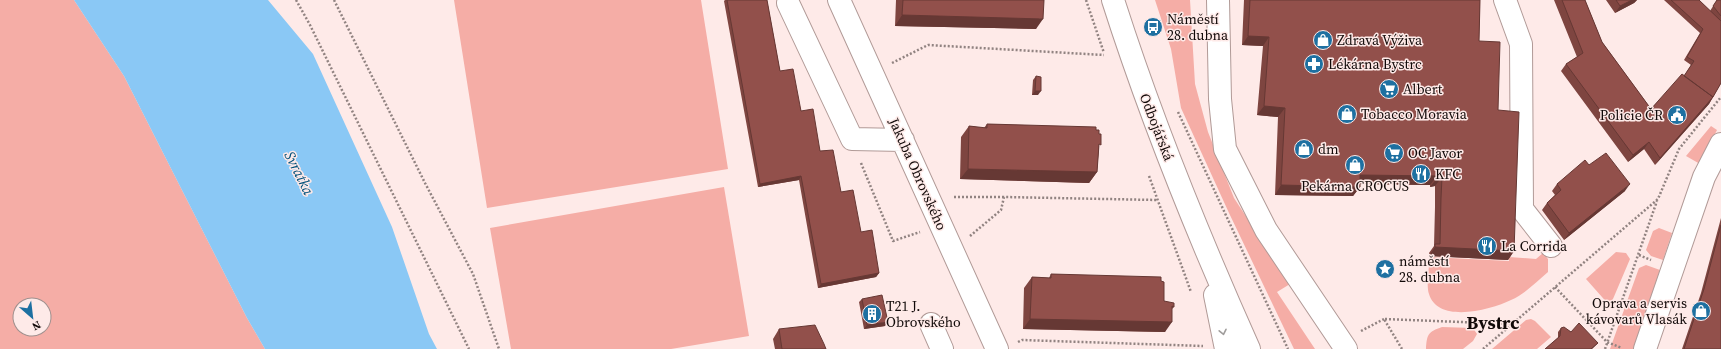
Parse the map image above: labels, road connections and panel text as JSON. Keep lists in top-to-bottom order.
{
  "streets": {
    "street": ["Odbojářská", "Jakuba Obrovského"]
  },
  "districts": ["Bystrc"],
  "water": ["Svratka"],
  "places": {
    "bus stop": ["Náměstí 28. dubna"],
    "shop": [
      "Zdravá Výživa",
      "Tobacco Moravia",
      "dm",
      "Pekárna CROCUS",
      "Oprava a servis kávovarů Vlasák"
    ],
    "pharmacy": ["Lékárna Bystrc"],
    "supermarket": ["Albert", "OC Javor"],
    "public building": ["Policie ČR"],
    "restaurant": ["KFC", "La Corrida"],
    "place": ["náměstí 28. dubna"],
    "building": ["T21 J. Obrovského"]
  },
  "north": "bottom right"
}
